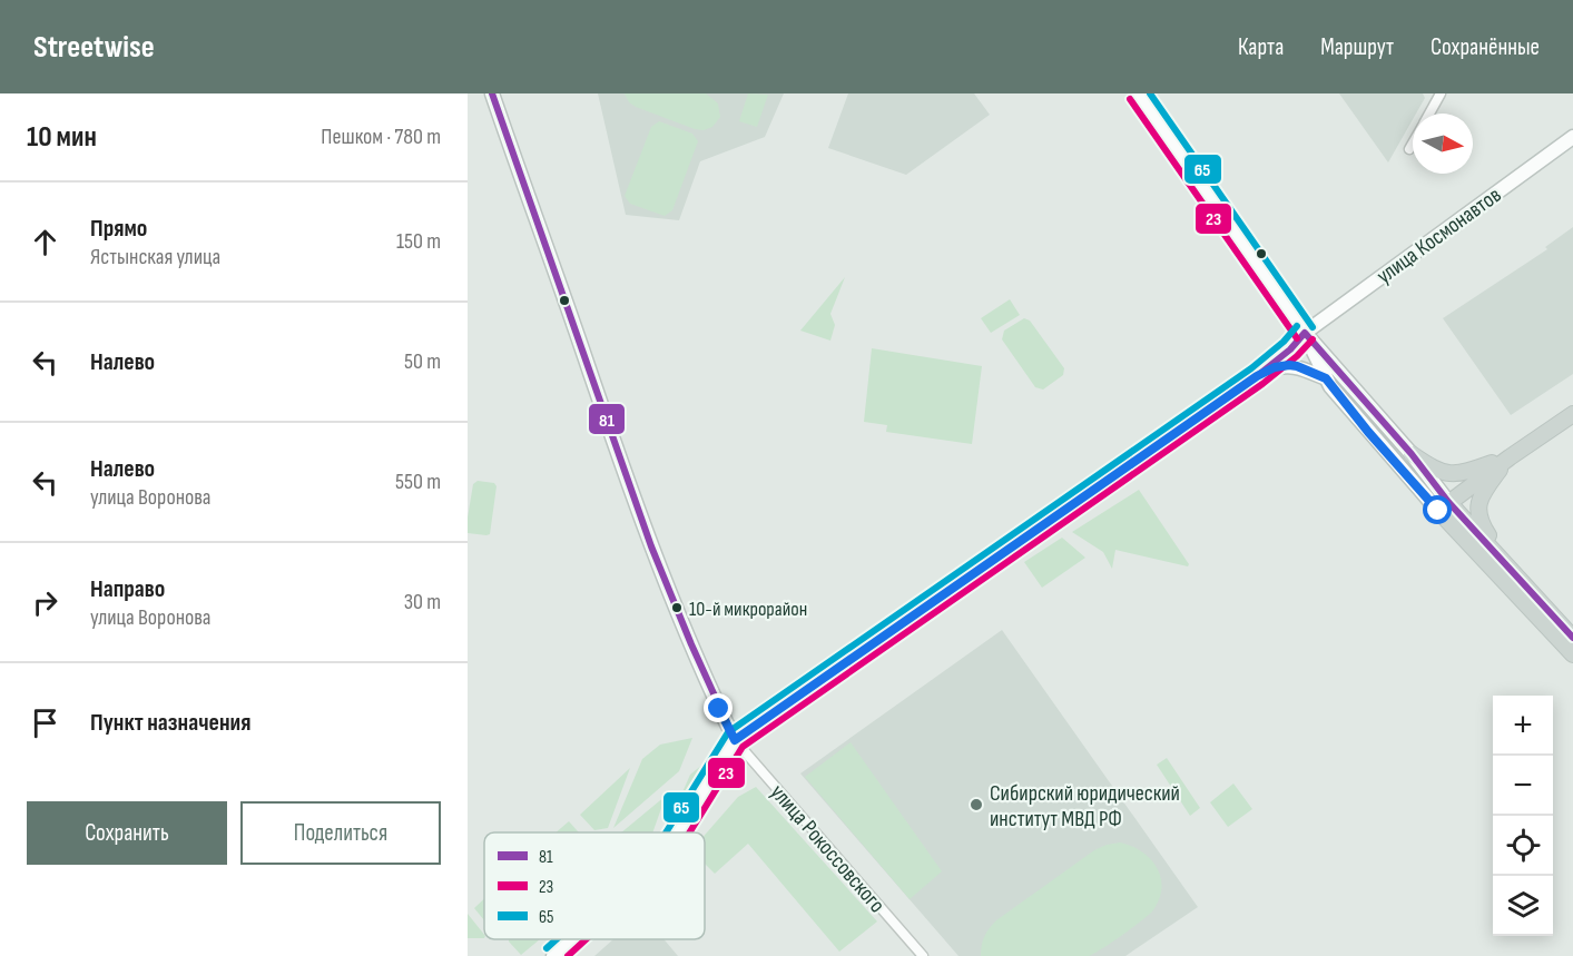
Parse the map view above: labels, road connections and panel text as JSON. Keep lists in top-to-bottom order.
{
  "streets": {
    "main road": ["улица Космонавтов"],
    "street": ["улица Рокоссовского"]
  },
  "places": ["10-й микрорайон", "Сибирский юридический институт МВД РФ"],
  "lines": ["transit line 81", "transit line 65", "transit line 23"],
  "legend": ["81", "23", "65"],
  "north": "right",
  "page": {
    "header": "Streetwise",
    "nav": ["Карта", "Маршрут", "Сохранённые"],
    "heading": ["10 мин", "Пешком · 780 m"],
    "list": [
      ["Прямо", "Ястынская улица", "150 m"],
      ["Налево", "50 m"],
      ["Налево", "улица Воронова", "550 m"],
      ["Направо", "улица Воронова", "30 m"],
      "Пункт назначения"
    ],
    "map_buttons": ["+", "−"],
    "buttons": ["Сохранить", "Поделиться"]
  }
}
